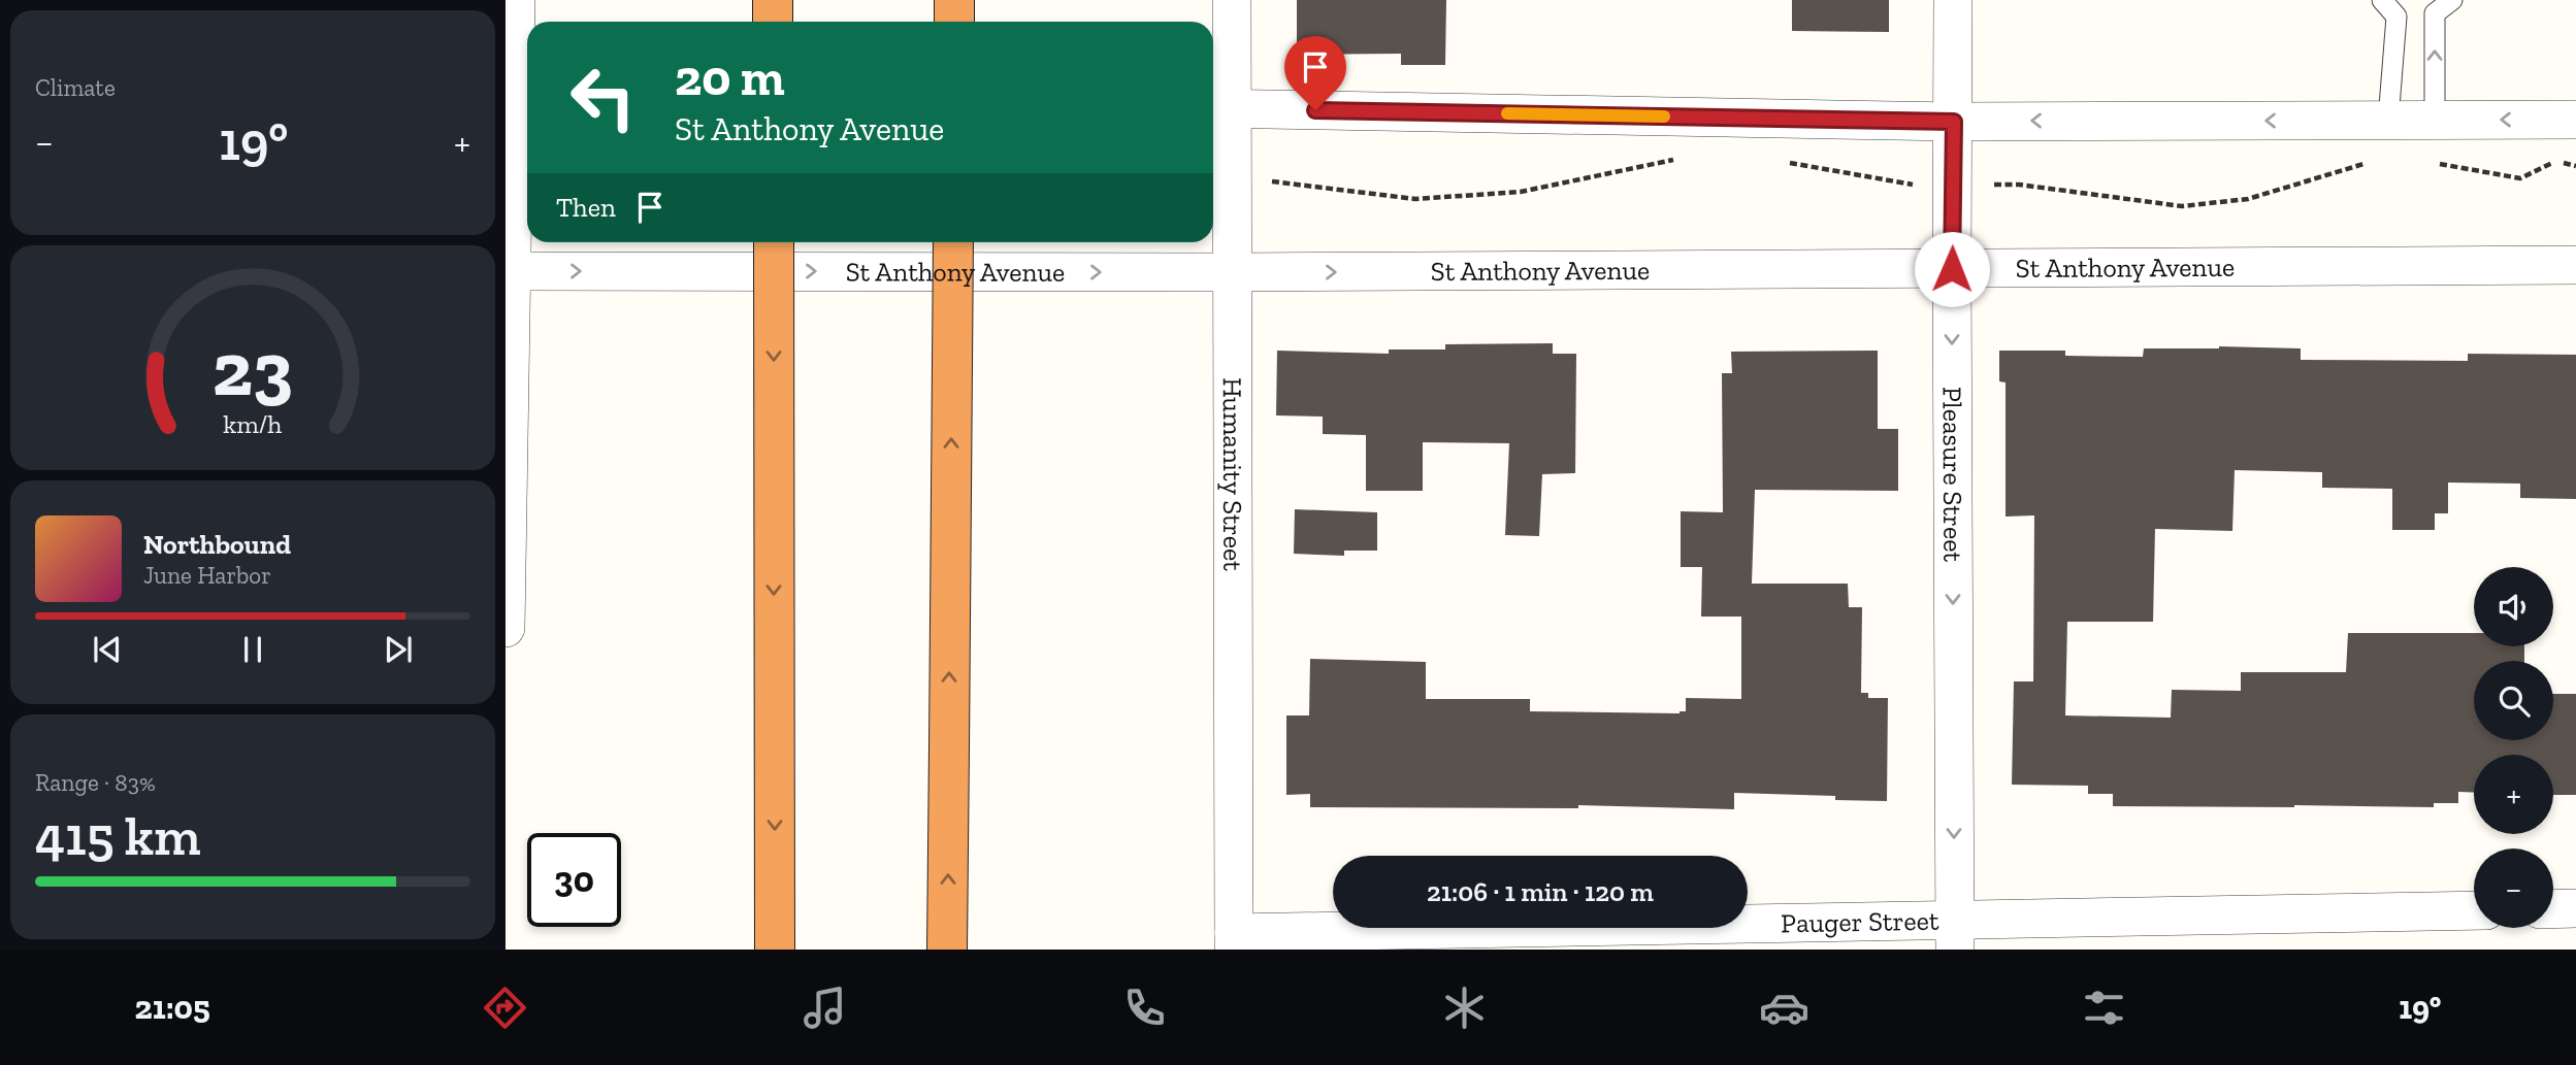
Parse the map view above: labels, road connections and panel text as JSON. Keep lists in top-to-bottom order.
{
  "streets": {
    "street": [
      "St Anthony Avenue",
      "Humanity Street",
      "Pleasure Street",
      "Pauger Street"
    ]
  },
  "crossings": [
    ["St Anthony Avenue", "Humanity Street"],
    ["St Anthony Avenue", "Pleasure Street"],
    ["Humanity Street", "Pauger Street"],
    ["Pleasure Street", "Pauger Street"]
  ],
  "one_way": ["Pleasure Street"],
  "page": {
    "tile": [
      "Climate",
      ["Range · 83%", "415 km"]
    ],
    "turn": ["20 m", "St Anthony Avenue"],
    "heat": ["−", "19°", "+"],
    "then": "Then",
    "song": ["Northbound", "June Harbor"],
    "map_buttons": ["+", "−"],
    "limit": "30",
    "trip": "21:06 · 1 min · 120 m",
    "tabs": ["21:05", "19°"],
    "gauge": ["23", "km/h"]
  }
}
